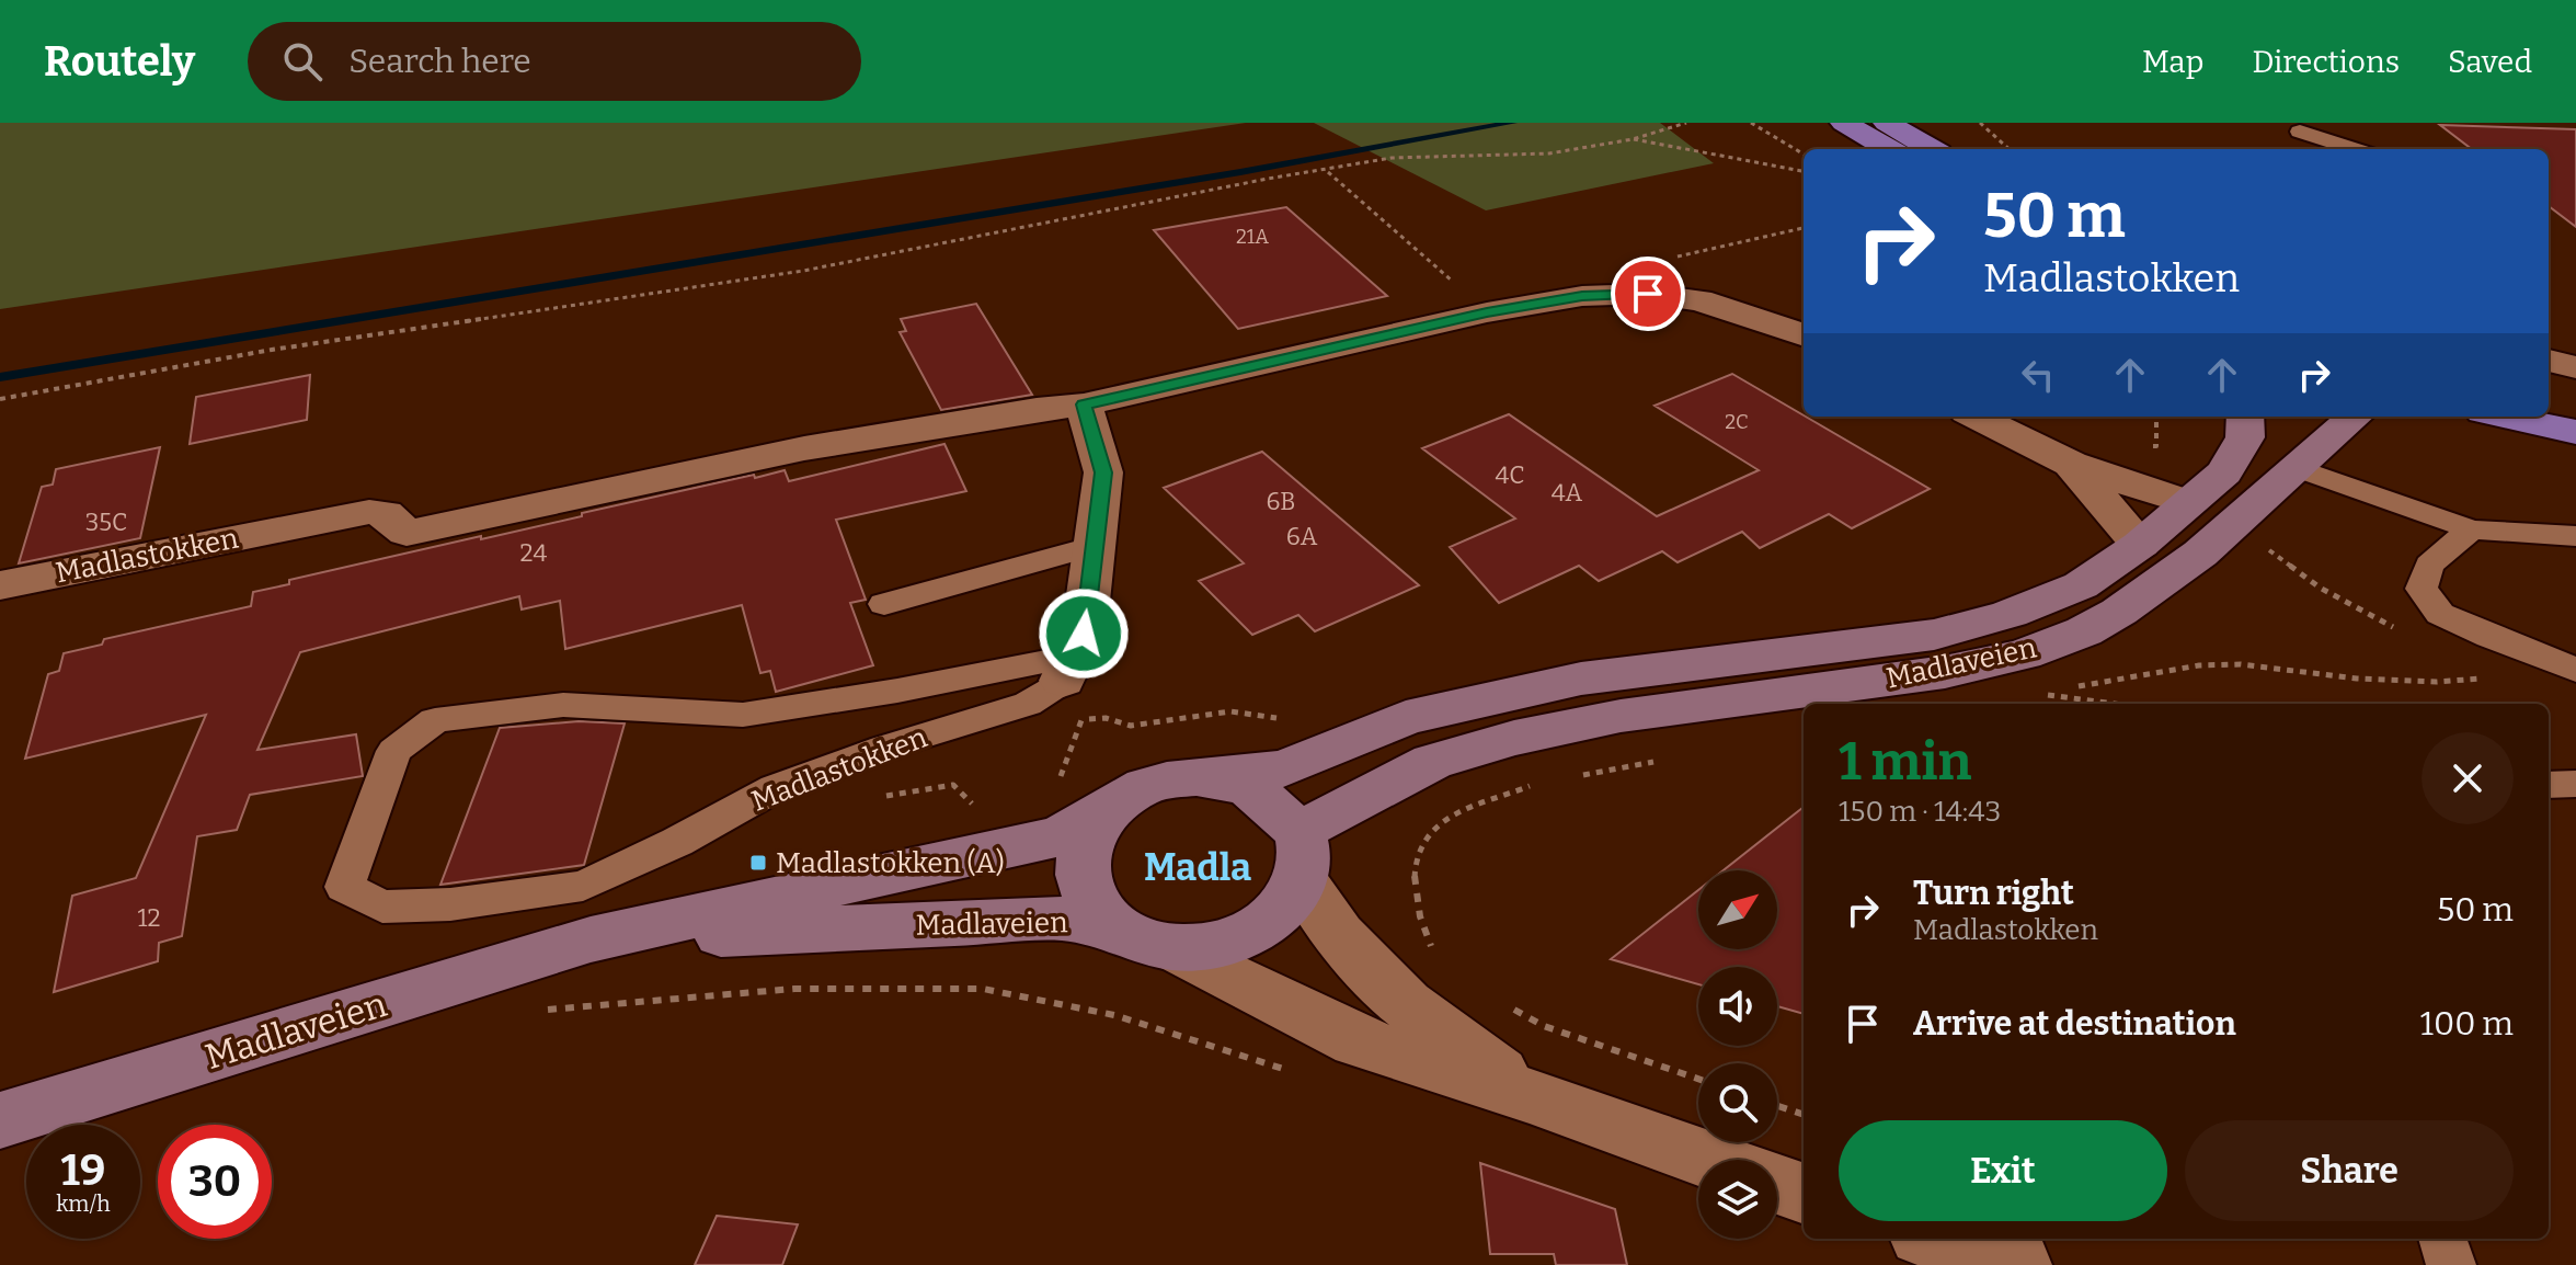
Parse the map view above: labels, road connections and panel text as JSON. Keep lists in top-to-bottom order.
{
  "streets": {
    "main road": ["Madlaveien"],
    "street": ["Madlastokken"]
  },
  "districts": ["Madla"],
  "places": {
    "transit": ["Madlastokken (A)"]
  },
  "house_numbers": [
    "21A",
    "2C",
    "4C",
    "4A",
    "6B",
    "35C",
    "6A",
    "24",
    "12"
  ],
  "north": "top right",
  "page": {
    "header": "Routely",
    "search": "Search here",
    "nav": ["Map", "Directions", "Saved"],
    "turn": ["50 m", "Madlastokken"],
    "heading": ["1 min", "150 m · 14:43"],
    "list": [
      {
        "name": "Turn right",
        "note": "Madlastokken",
        "value": "50 m"
      },
      {
        "name": "Arrive at destination",
        "value": "100 m"
      }
    ],
    "buttons": ["Exit", "Share"],
    "speed": "19 km/h",
    "limit": "30"
  }
}
